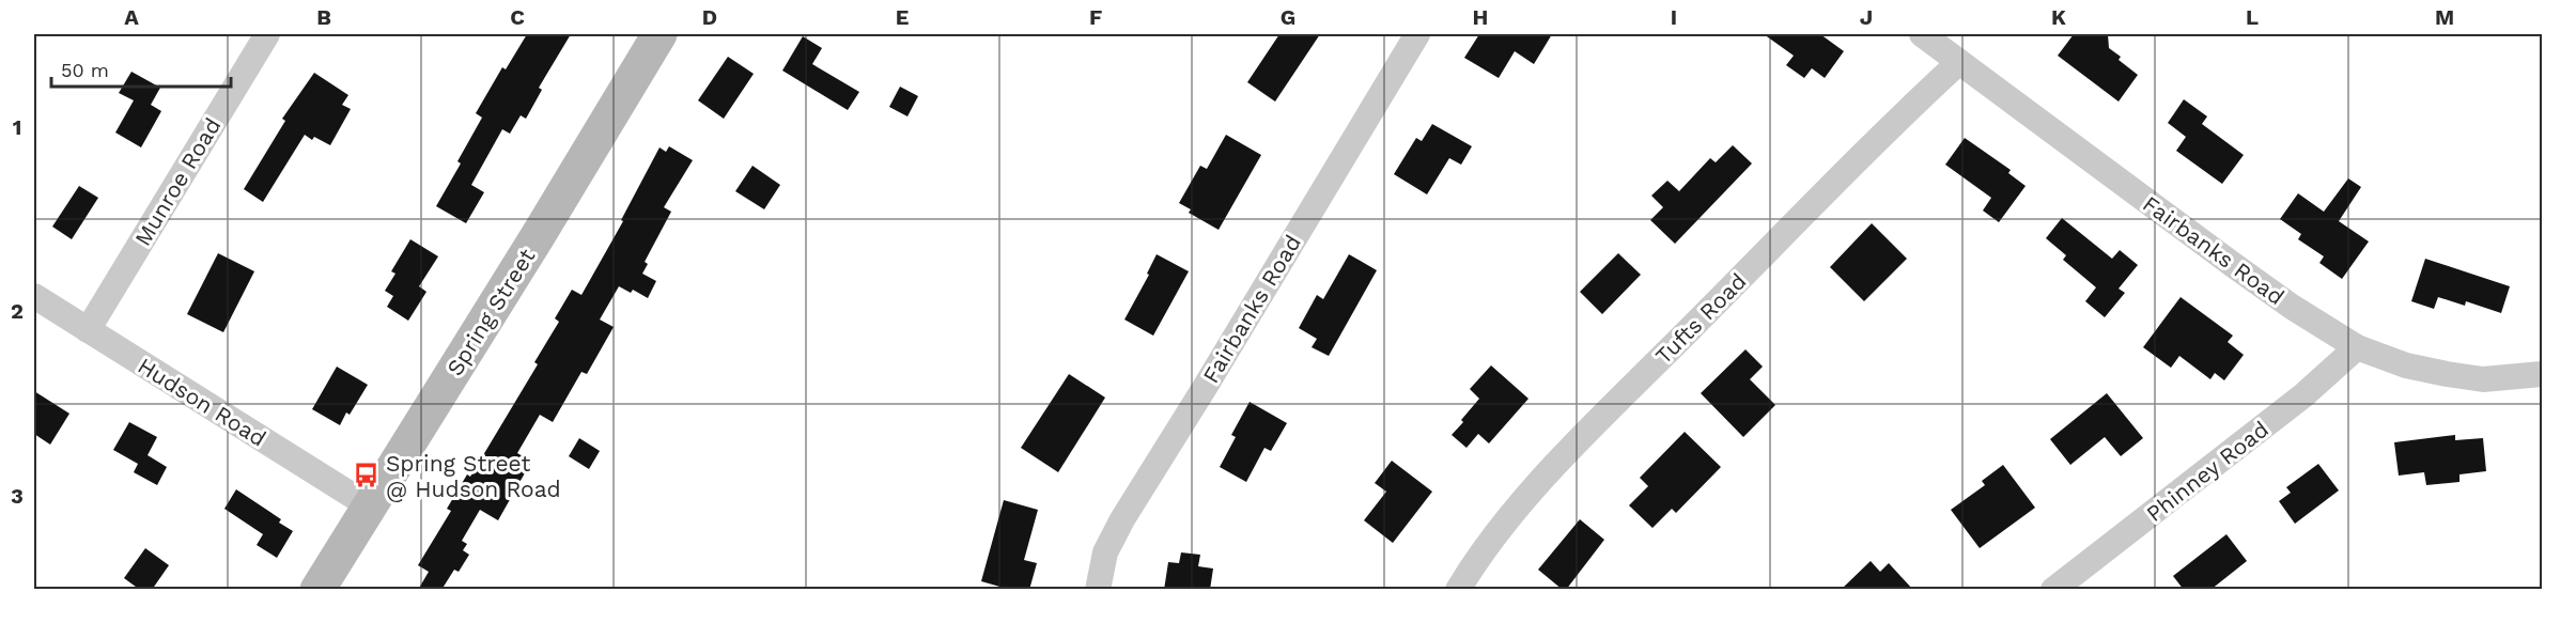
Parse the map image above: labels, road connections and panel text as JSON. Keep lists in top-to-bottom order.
{
  "streets": {
    "main road": ["Spring Street"],
    "street": [
      "Munroe Road",
      "Fairbanks Road",
      "Tufts Road",
      "Hudson Road",
      "Phinney Road"
    ]
  },
  "crossings": [
    ["Munroe Road", "Hudson Road"],
    ["Fairbanks Road", "Tufts Road"],
    ["Fairbanks Road", "Phinney Road"],
    ["Spring Street", "Hudson Road"]
  ],
  "places": {
    "bus stop": ["Spring Street @ Hudson Road"]
  },
  "scale_bar": "50 m",
  "grid": {
    "columns": [
      "A",
      "B",
      "C",
      "D",
      "E",
      "F",
      "G",
      "H",
      "I",
      "J",
      "K",
      "L",
      "M"
    ],
    "rows": ["1", "2", "3"]
  }
}
